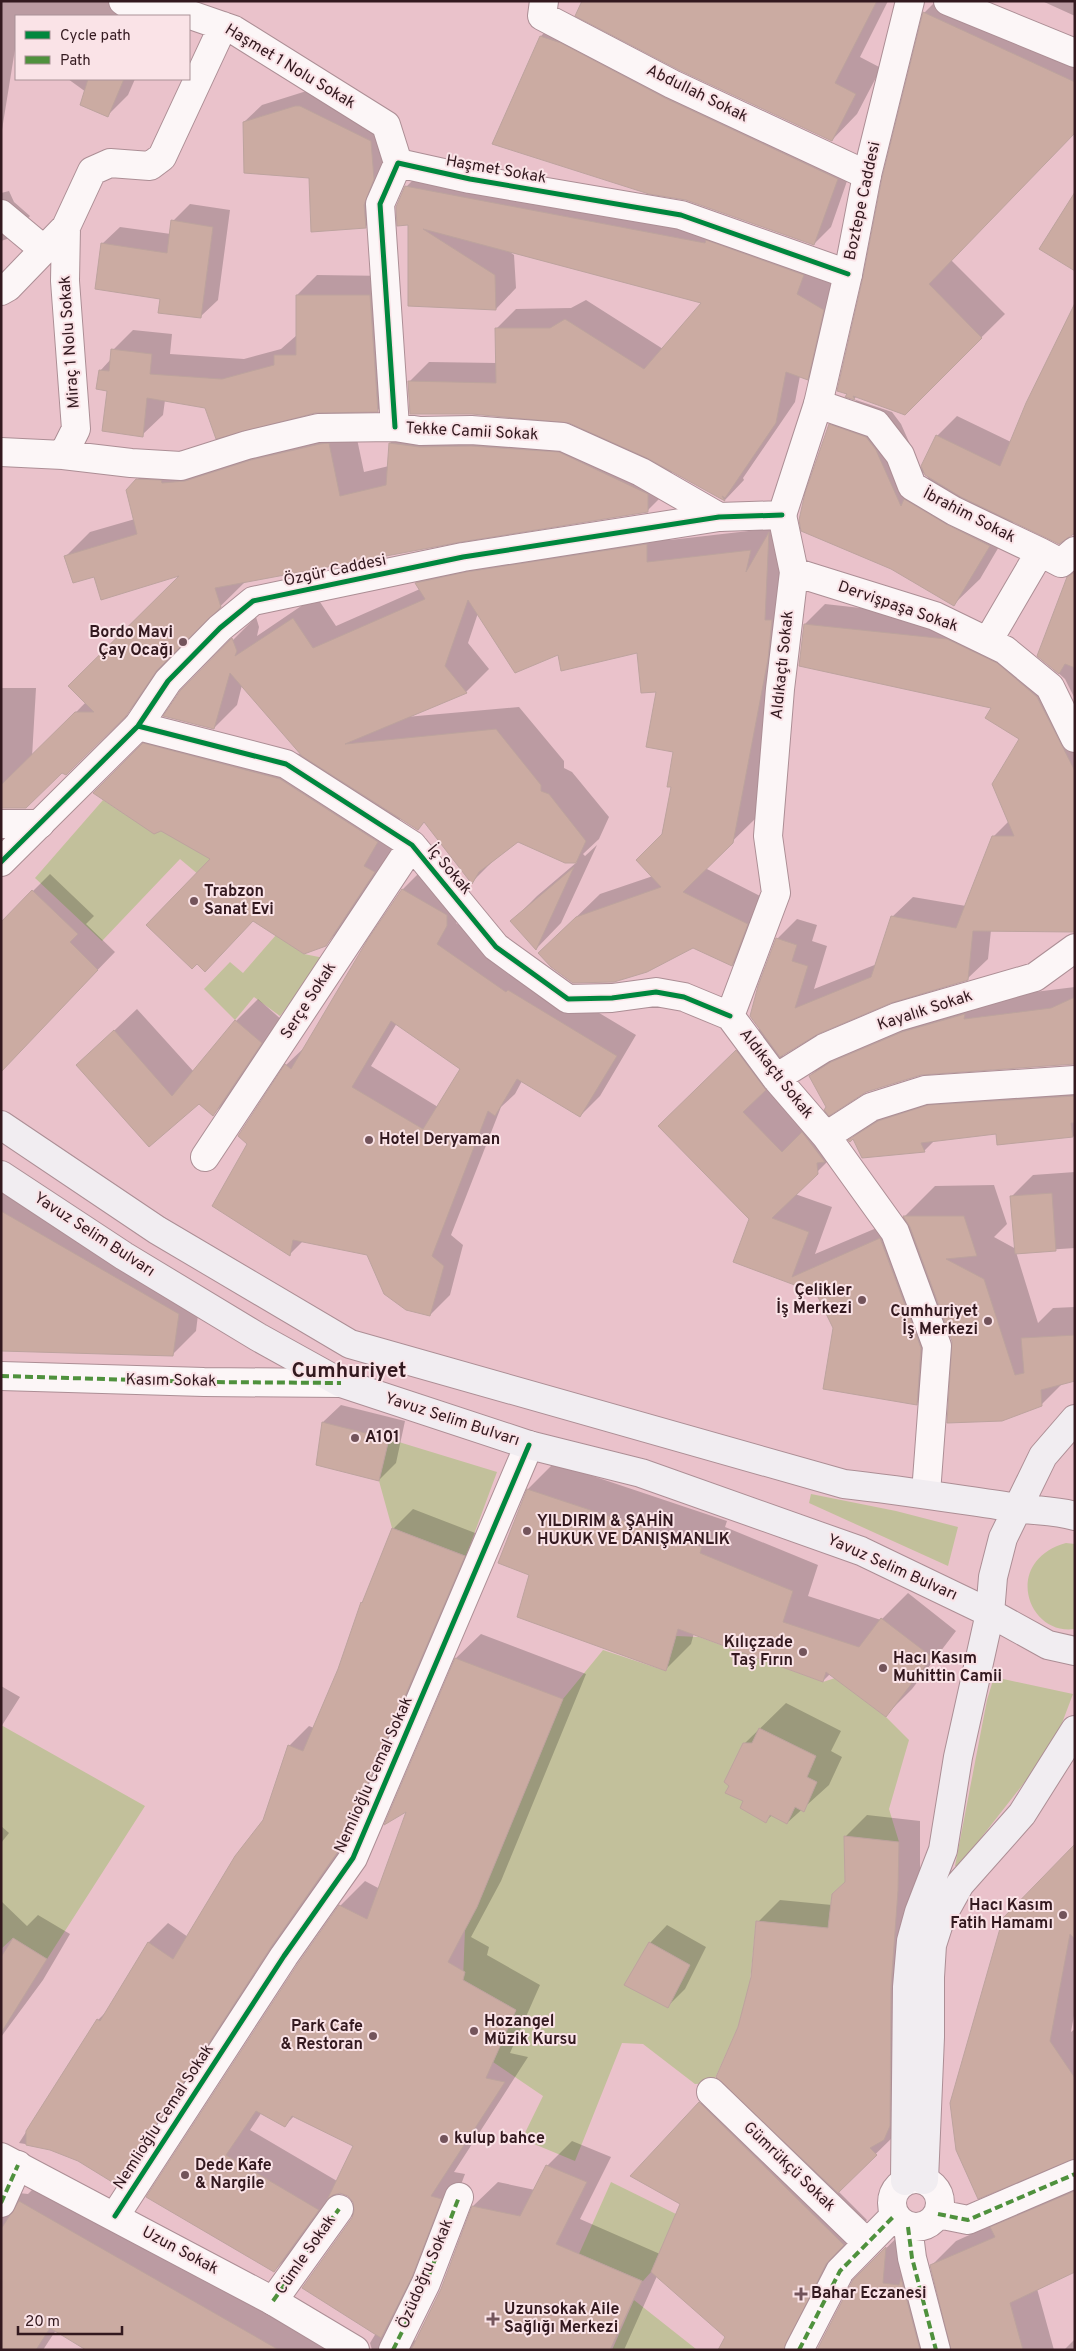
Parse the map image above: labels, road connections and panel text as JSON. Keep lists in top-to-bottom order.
{
  "streets": {
    "main road": ["Yavuz Selim Bulvarı"],
    "street": [
      "Haşmet 1 Nolu Sokak",
      "Abdullah Sokak",
      "Haşmet Sokak",
      "Boztepe Caddesi",
      "Miraç 1 Nolu Sokak",
      "Tekke Camii Sokak",
      "İbrahim Sokak",
      "Özgür Caddesi",
      "Dervişpaşa Sokak",
      "Aldıkaçtı Sokak",
      "İç Sokak",
      "Serçe Sokak",
      "Kayalık Sokak",
      "Kasım Sokak",
      "Nemlioğlu Cemal Sokak",
      "Gümrükçü Sokak",
      "Uzun Sokak",
      "Cümle Sokak",
      "Özüdoğru Sokak"
    ]
  },
  "crossings": [
    ["Haşmet 1 Nolu Sokak", "Haşmet Sokak"],
    ["Abdullah Sokak", "Boztepe Caddesi"],
    ["Haşmet Sokak", "Boztepe Caddesi"],
    ["Boztepe Caddesi", "İbrahim Sokak"],
    ["Boztepe Caddesi", "Özgür Caddesi"],
    ["Boztepe Caddesi", "Aldıkaçtı Sokak"],
    ["Miraç 1 Nolu Sokak", "Tekke Camii Sokak"],
    ["Tekke Camii Sokak", "Özgür Caddesi"],
    ["Özgür Caddesi", "Aldıkaçtı Sokak"],
    ["Özgür Caddesi", "İç Sokak"],
    ["Dervişpaşa Sokak", "Aldıkaçtı Sokak"],
    ["Aldıkaçtı Sokak", "İç Sokak"],
    ["Aldıkaçtı Sokak", "Kayalık Sokak"],
    ["İç Sokak", "Serçe Sokak"],
    ["Yavuz Selim Bulvarı", "Kasım Sokak"],
    ["Yavuz Selim Bulvarı", "Nemlioğlu Cemal Sokak"],
    ["Nemlioğlu Cemal Sokak", "Uzun Sokak"],
    ["Uzun Sokak", "Cümle Sokak"]
  ],
  "districts": ["Cumhuriyet"],
  "places": {
    "other": [
      "Bordo Mavi Çay Ocağı",
      "Trabzon Sanat Evi",
      "Hotel Deryaman",
      "Çelikler İş Merkezi",
      "Cumhuriyet İş Merkezi",
      "A101",
      "YILDIRIM & ŞAHİN HUKUK VE DANIŞMANLIK",
      "Kılıçzade Taş Fırın",
      "Hacı Kasım Muhittin Camii",
      "Hacı Kasım Fatih Hamamı",
      "Hozangel Müzik Kursu",
      "Park Cafe & Restoran",
      "kulup bahce",
      "Dede Kafe & Nargile"
    ],
    "health": ["Bahar Eczanesi", "Uzunsokak Aile Sağlığı Merkezi"]
  },
  "legend": ["Cycle path", "Path"],
  "scale_bar": "20 m"
}
